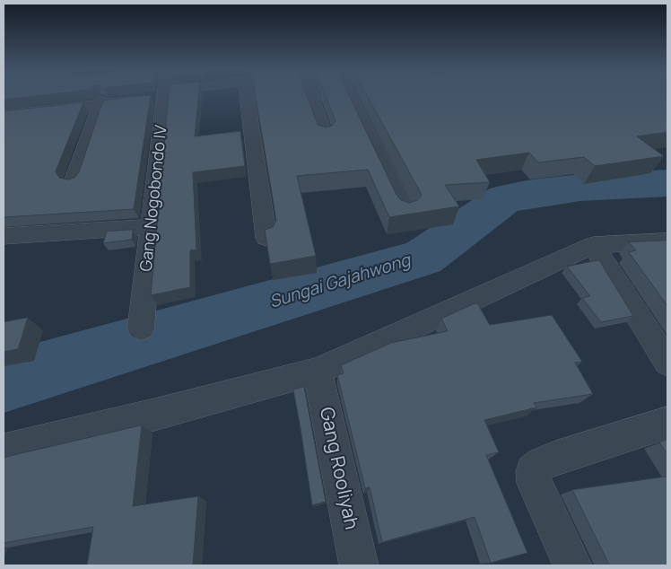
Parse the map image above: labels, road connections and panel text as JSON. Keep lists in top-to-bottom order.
{
  "streets": {
    "street": ["Gang Nogobondo IV", "Gang Rooliyah"]
  },
  "water": ["Sungai Gajahwong"]
}
